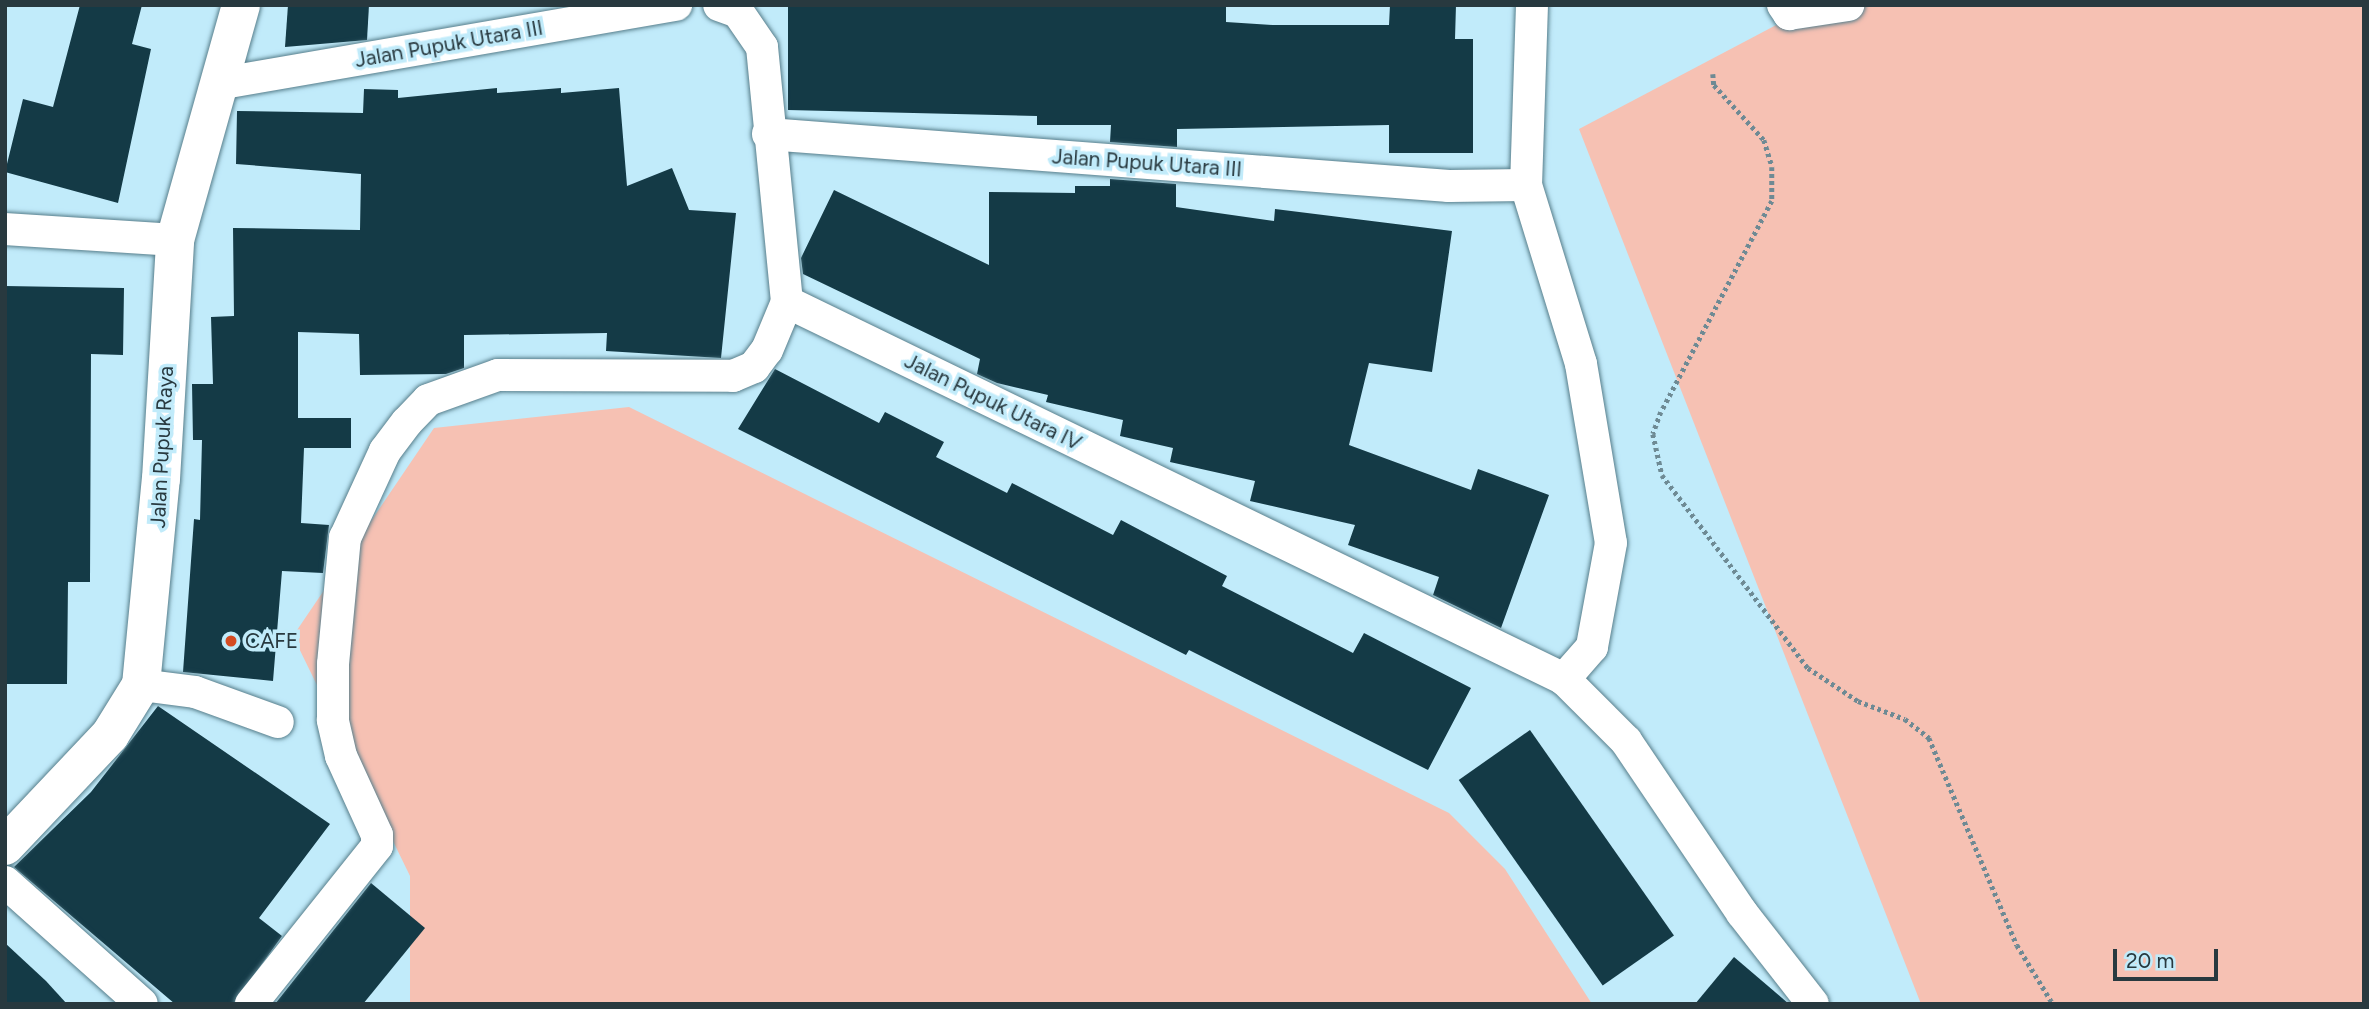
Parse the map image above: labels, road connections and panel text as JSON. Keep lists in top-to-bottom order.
{
  "streets": {
    "street": ["Jalan Pupuk Utara III", "Jalan Pupuk Utara IV", "Jalan Pupuk Raya"]
  },
  "crossings": [
    ["Jalan Pupuk Utara III", "Jalan Pupuk Raya"]
  ],
  "places": ["CAFE"],
  "scale_bar": "20 m"
}
